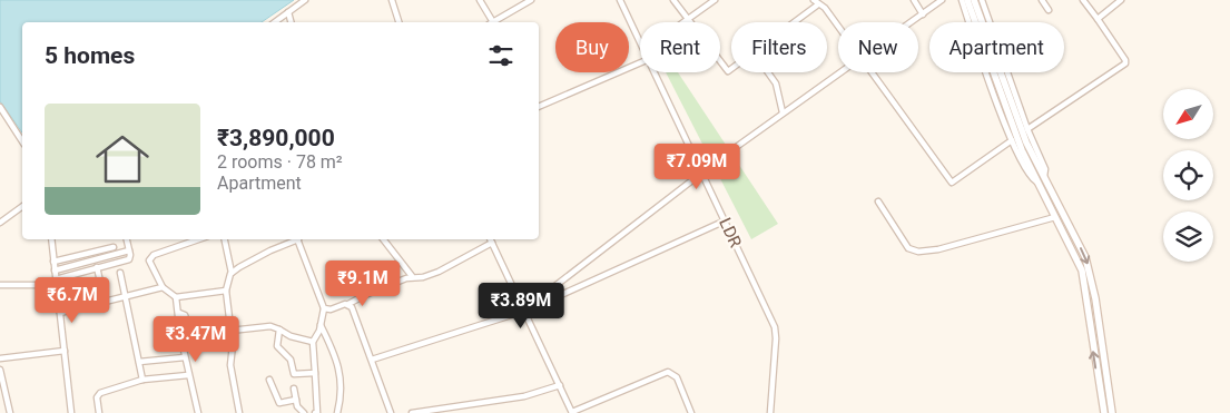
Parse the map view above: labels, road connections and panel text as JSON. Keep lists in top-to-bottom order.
{
  "streets": {
    "street": ["LDR"]
  },
  "north": "bottom left",
  "page": {
    "chip": [
      "Buy",
      "Rent",
      "Filters",
      "New",
      "Apartment"
    ],
    "heading": "5 homes",
    "list": [
      {
        "name": "₹3,890,000",
        "note": "2 rooms · 78 m² · Apartment"
      }
    ],
    "price": [
      "₹7.09M",
      "₹9.1M",
      "₹6.7M",
      "₹3.89M",
      "₹3.47M"
    ]
  }
}
